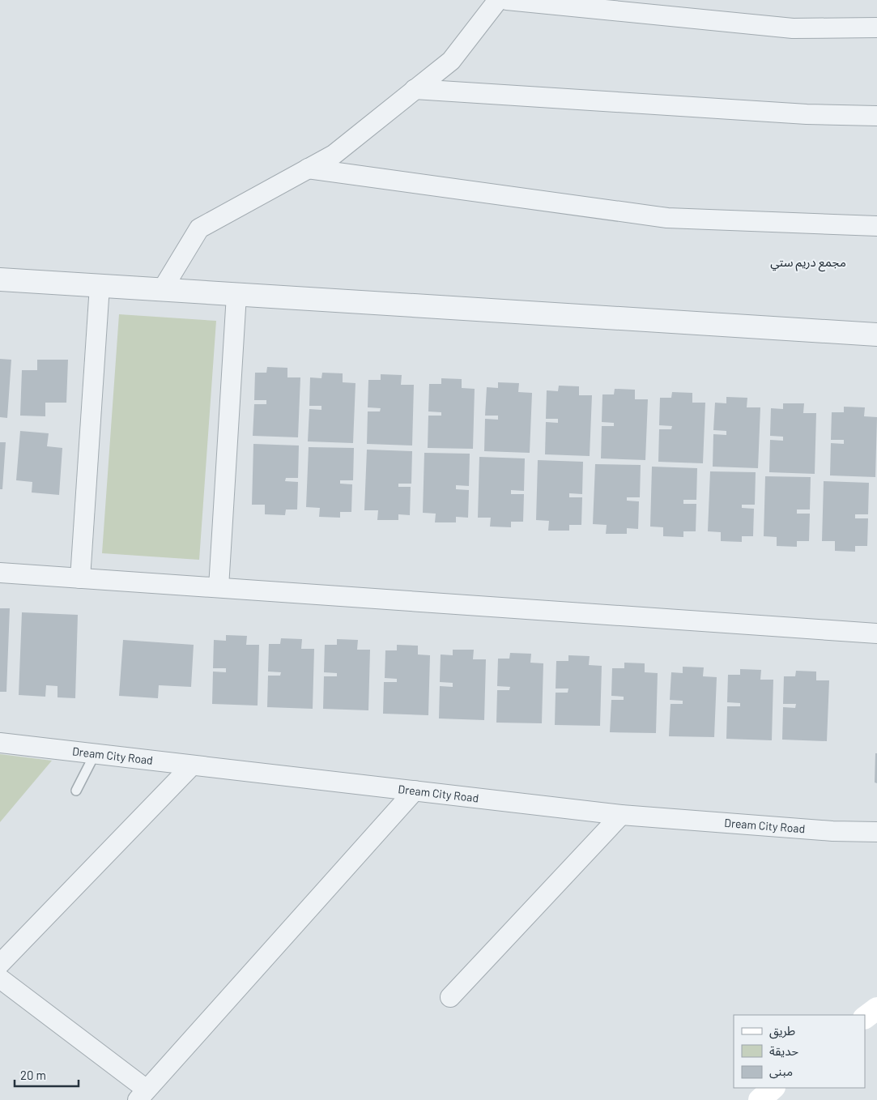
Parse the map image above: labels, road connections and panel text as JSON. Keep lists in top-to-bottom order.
{
  "streets": {
    "street": ["Dream City Road"]
  },
  "districts": ["مجمع دريم ستي"],
  "legend": ["طريق", "حديقة", "مبنى"],
  "scale_bar": "20 m"
}
